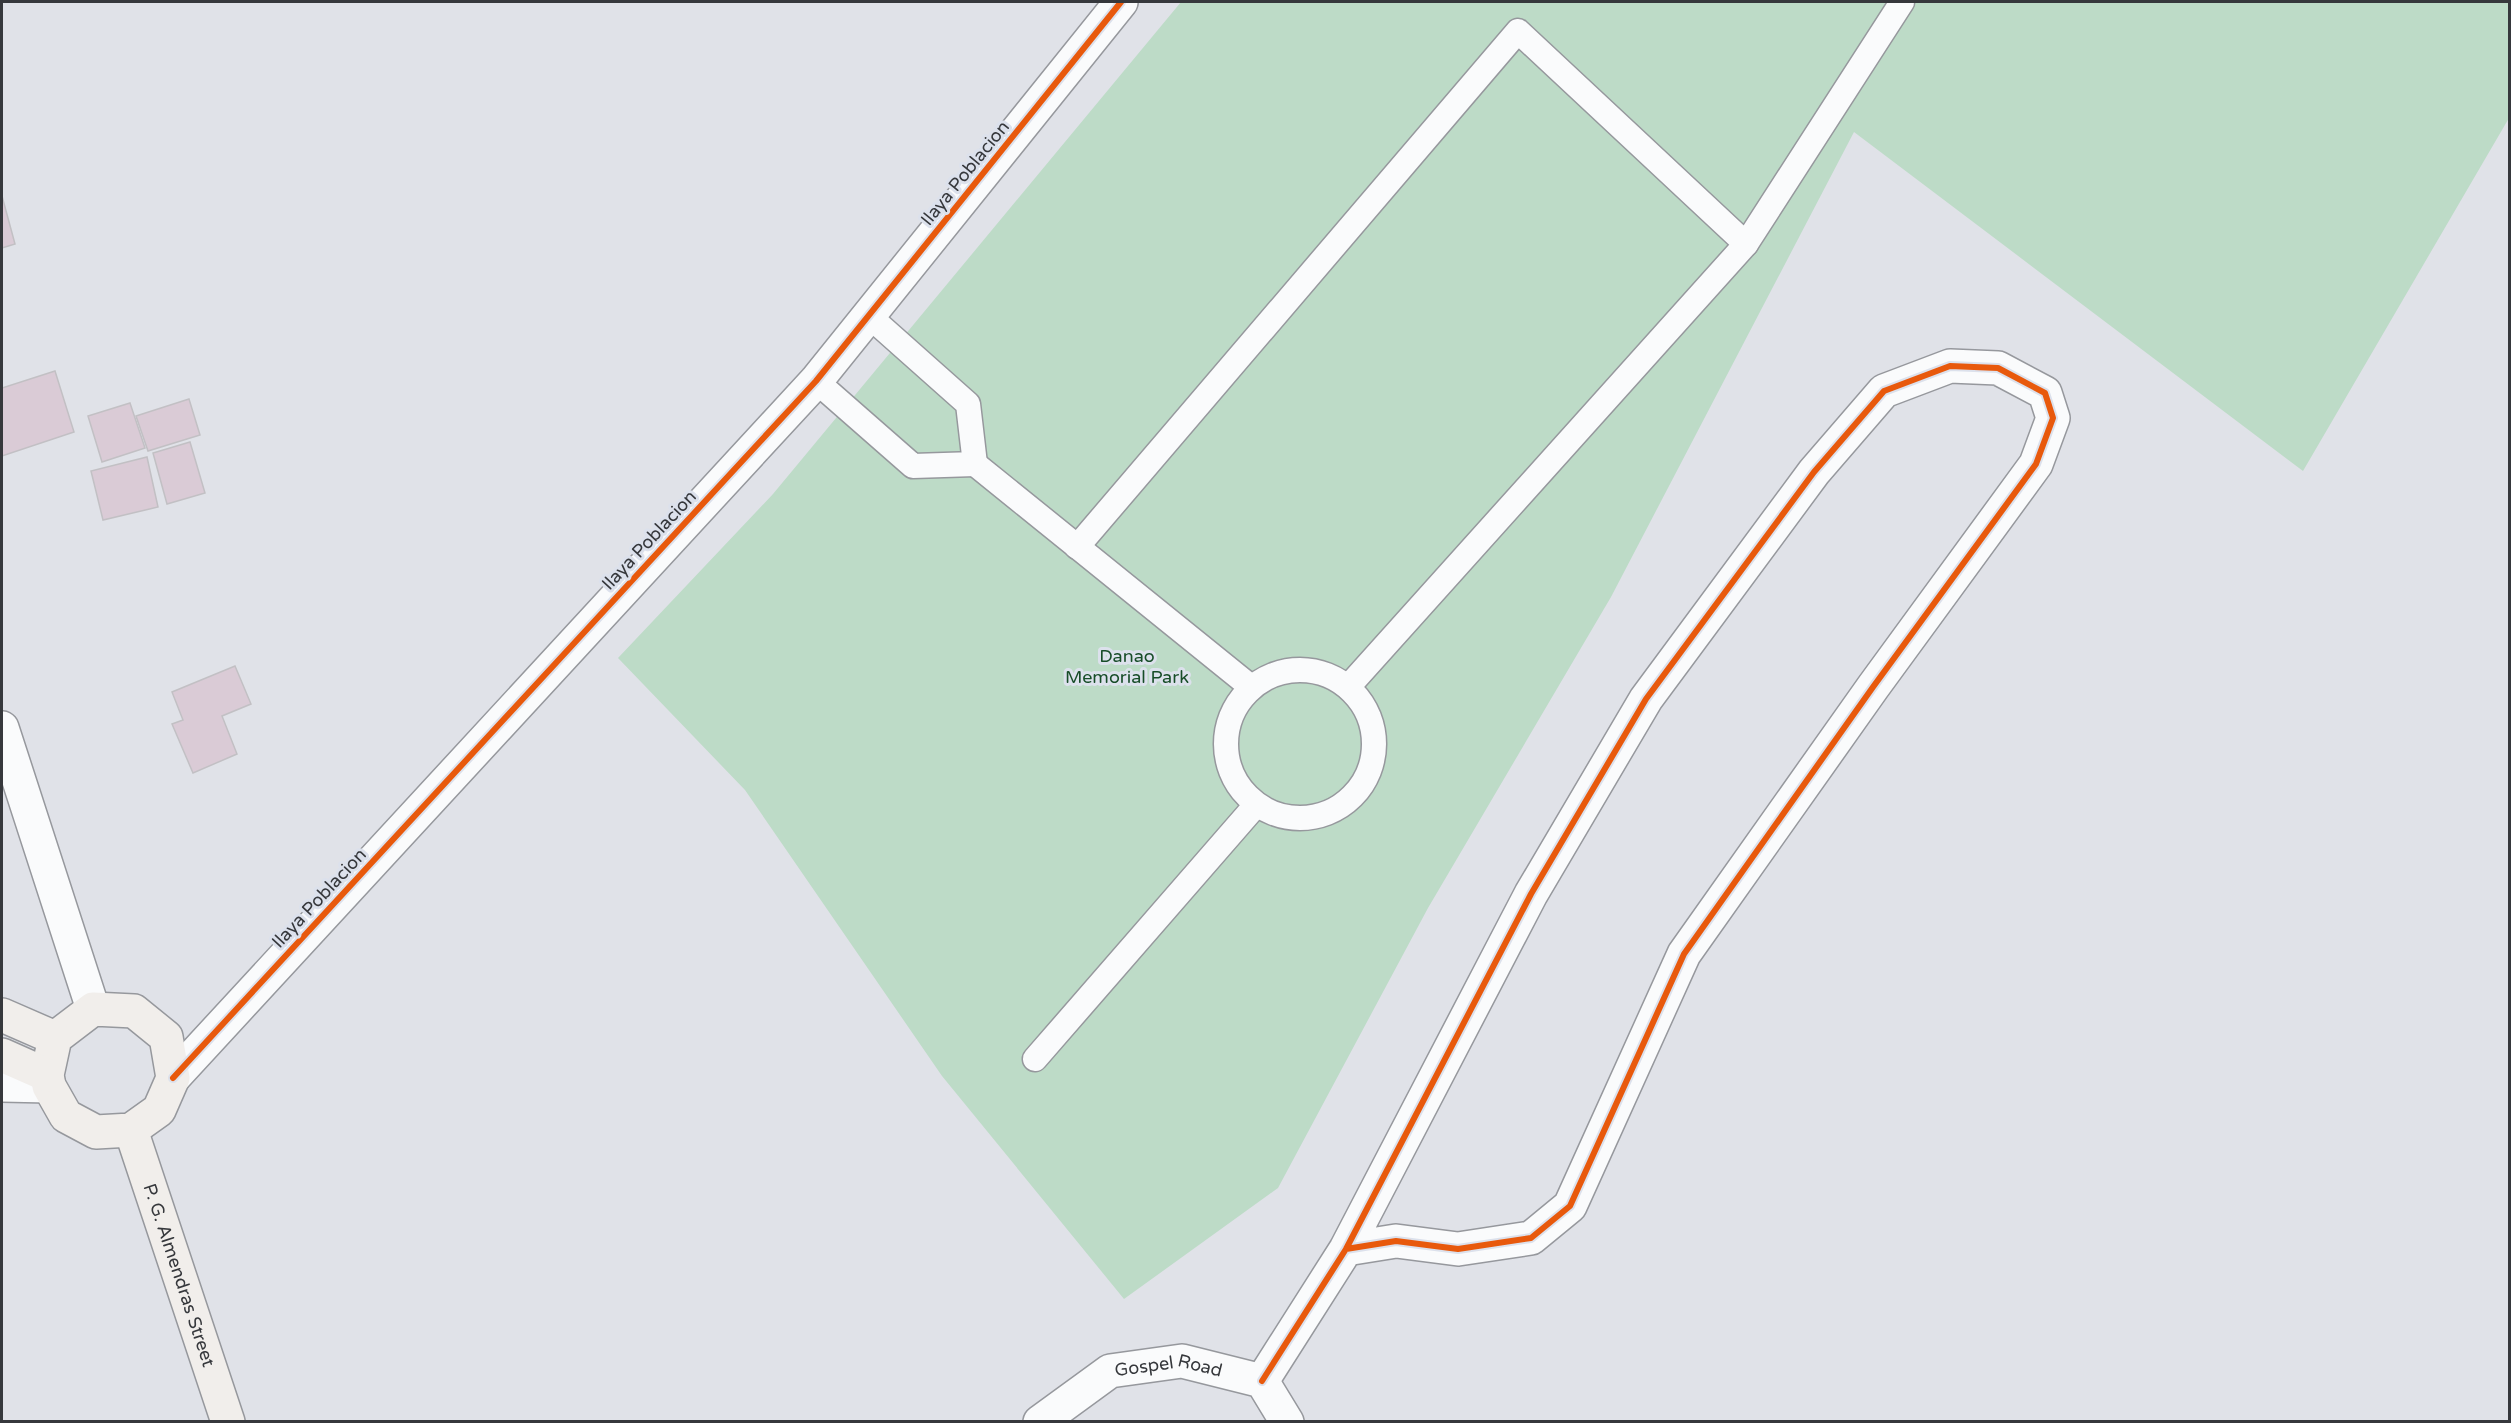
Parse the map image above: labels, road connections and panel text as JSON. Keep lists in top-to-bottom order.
{
  "streets": {
    "main road": ["P. G. Almendras Street"],
    "street": ["Ilaya Poblacion", "Gospel Road"]
  },
  "crossings": [
    ["Ilaya Poblacion", "P. G. Almendras Street"]
  ],
  "parks": ["Danao Memorial Park"]
}
